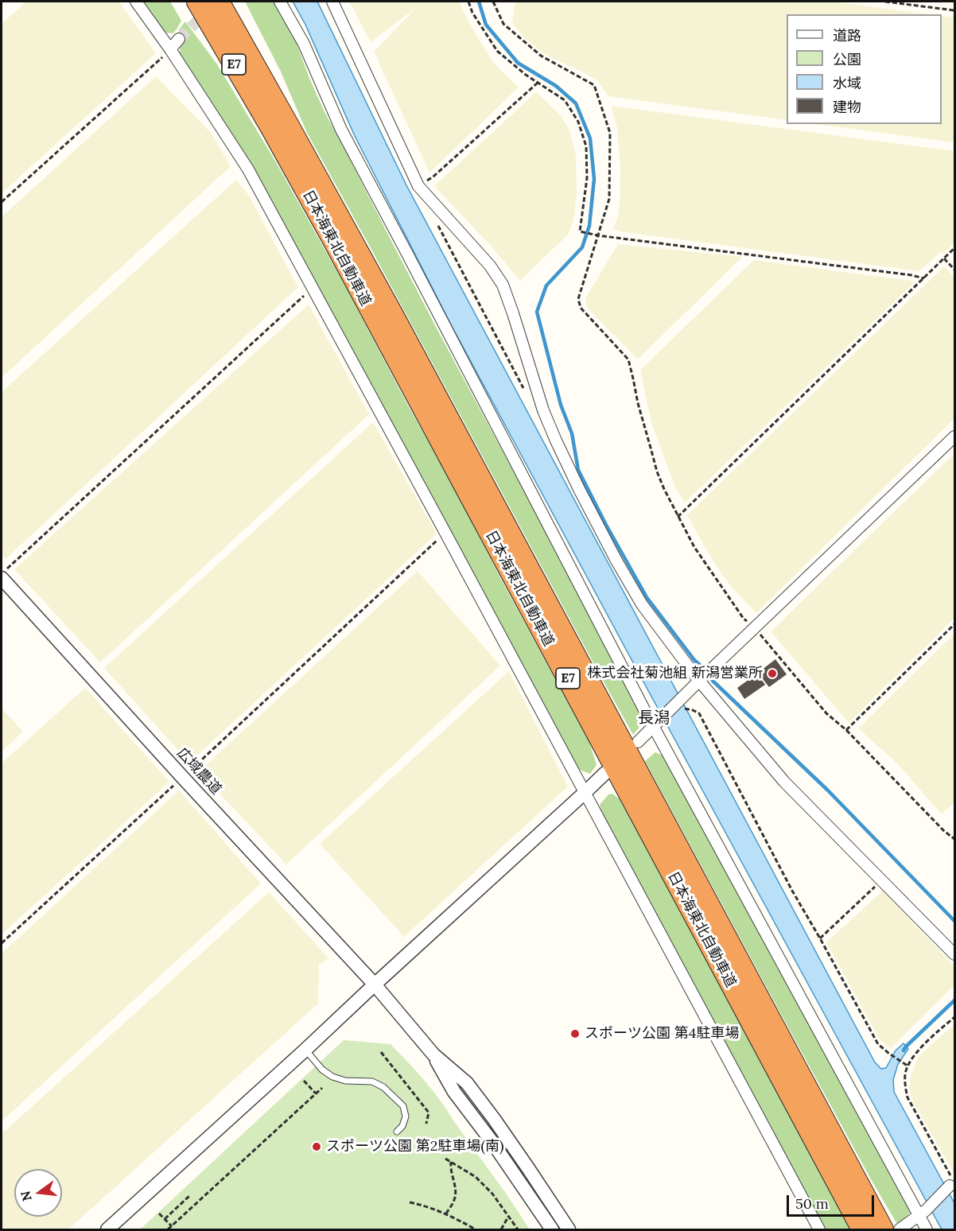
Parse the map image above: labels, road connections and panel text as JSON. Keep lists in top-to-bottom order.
{
  "streets": {
    "highway": ["E7", "日本海東北自動車道"],
    "street": ["広域農道"]
  },
  "districts": ["長潟"],
  "places": ["株式会社菊池組 新潟営業所", "スポーツ公園 第4駐車場", "スポーツ公園 第2駐車場(南)"],
  "legend": [
    "道路",
    "公園",
    "水域",
    "建物"
  ],
  "scale_bar": "50 m",
  "north": "left"
}
